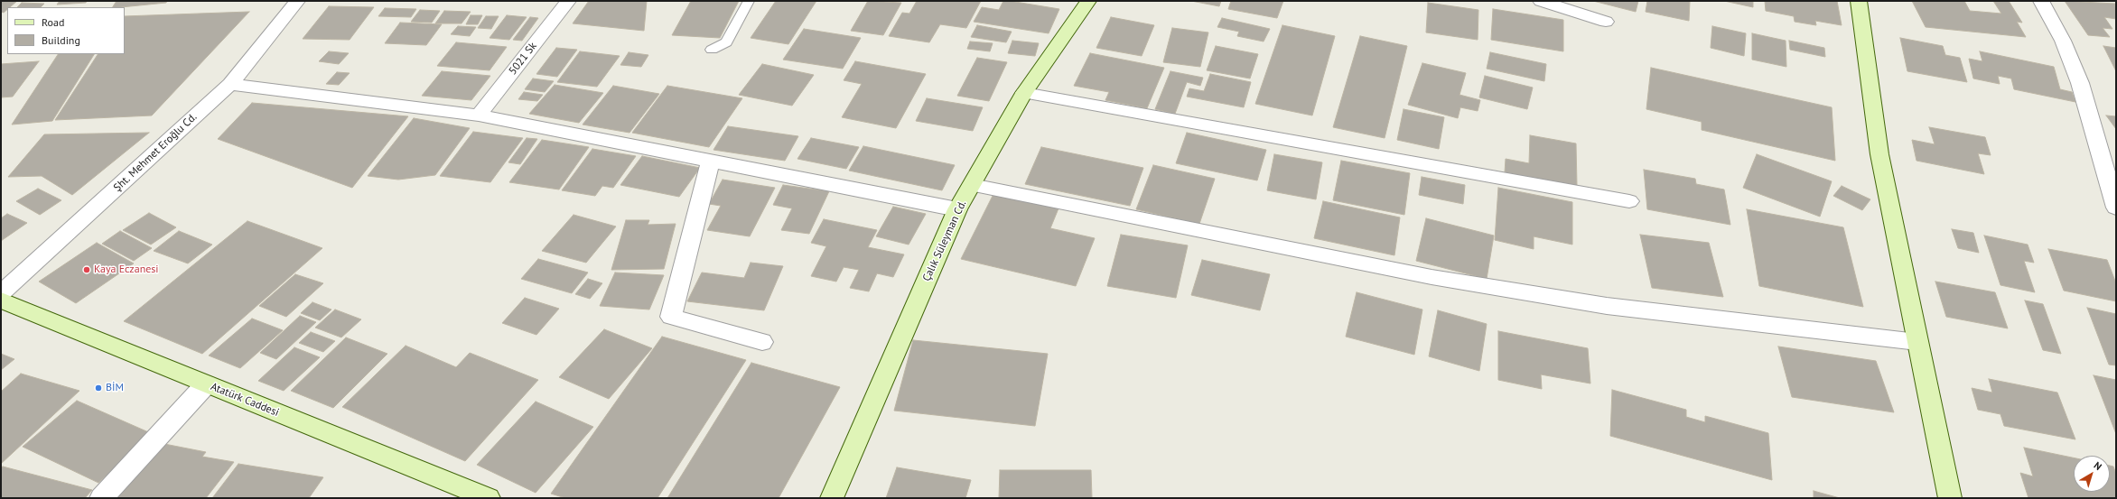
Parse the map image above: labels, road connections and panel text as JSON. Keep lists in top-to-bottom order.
{
  "streets": {
    "street": [
      "5021 Sk",
      "Şht. Mehmet Eroğlu Cd.",
      "Çalık Süleyman Cd.",
      "Atatürk Caddesi"
    ]
  },
  "places": ["Kaya Eczanesi", "BİM"],
  "legend": ["Road", "Building"],
  "north": "top right"
}
